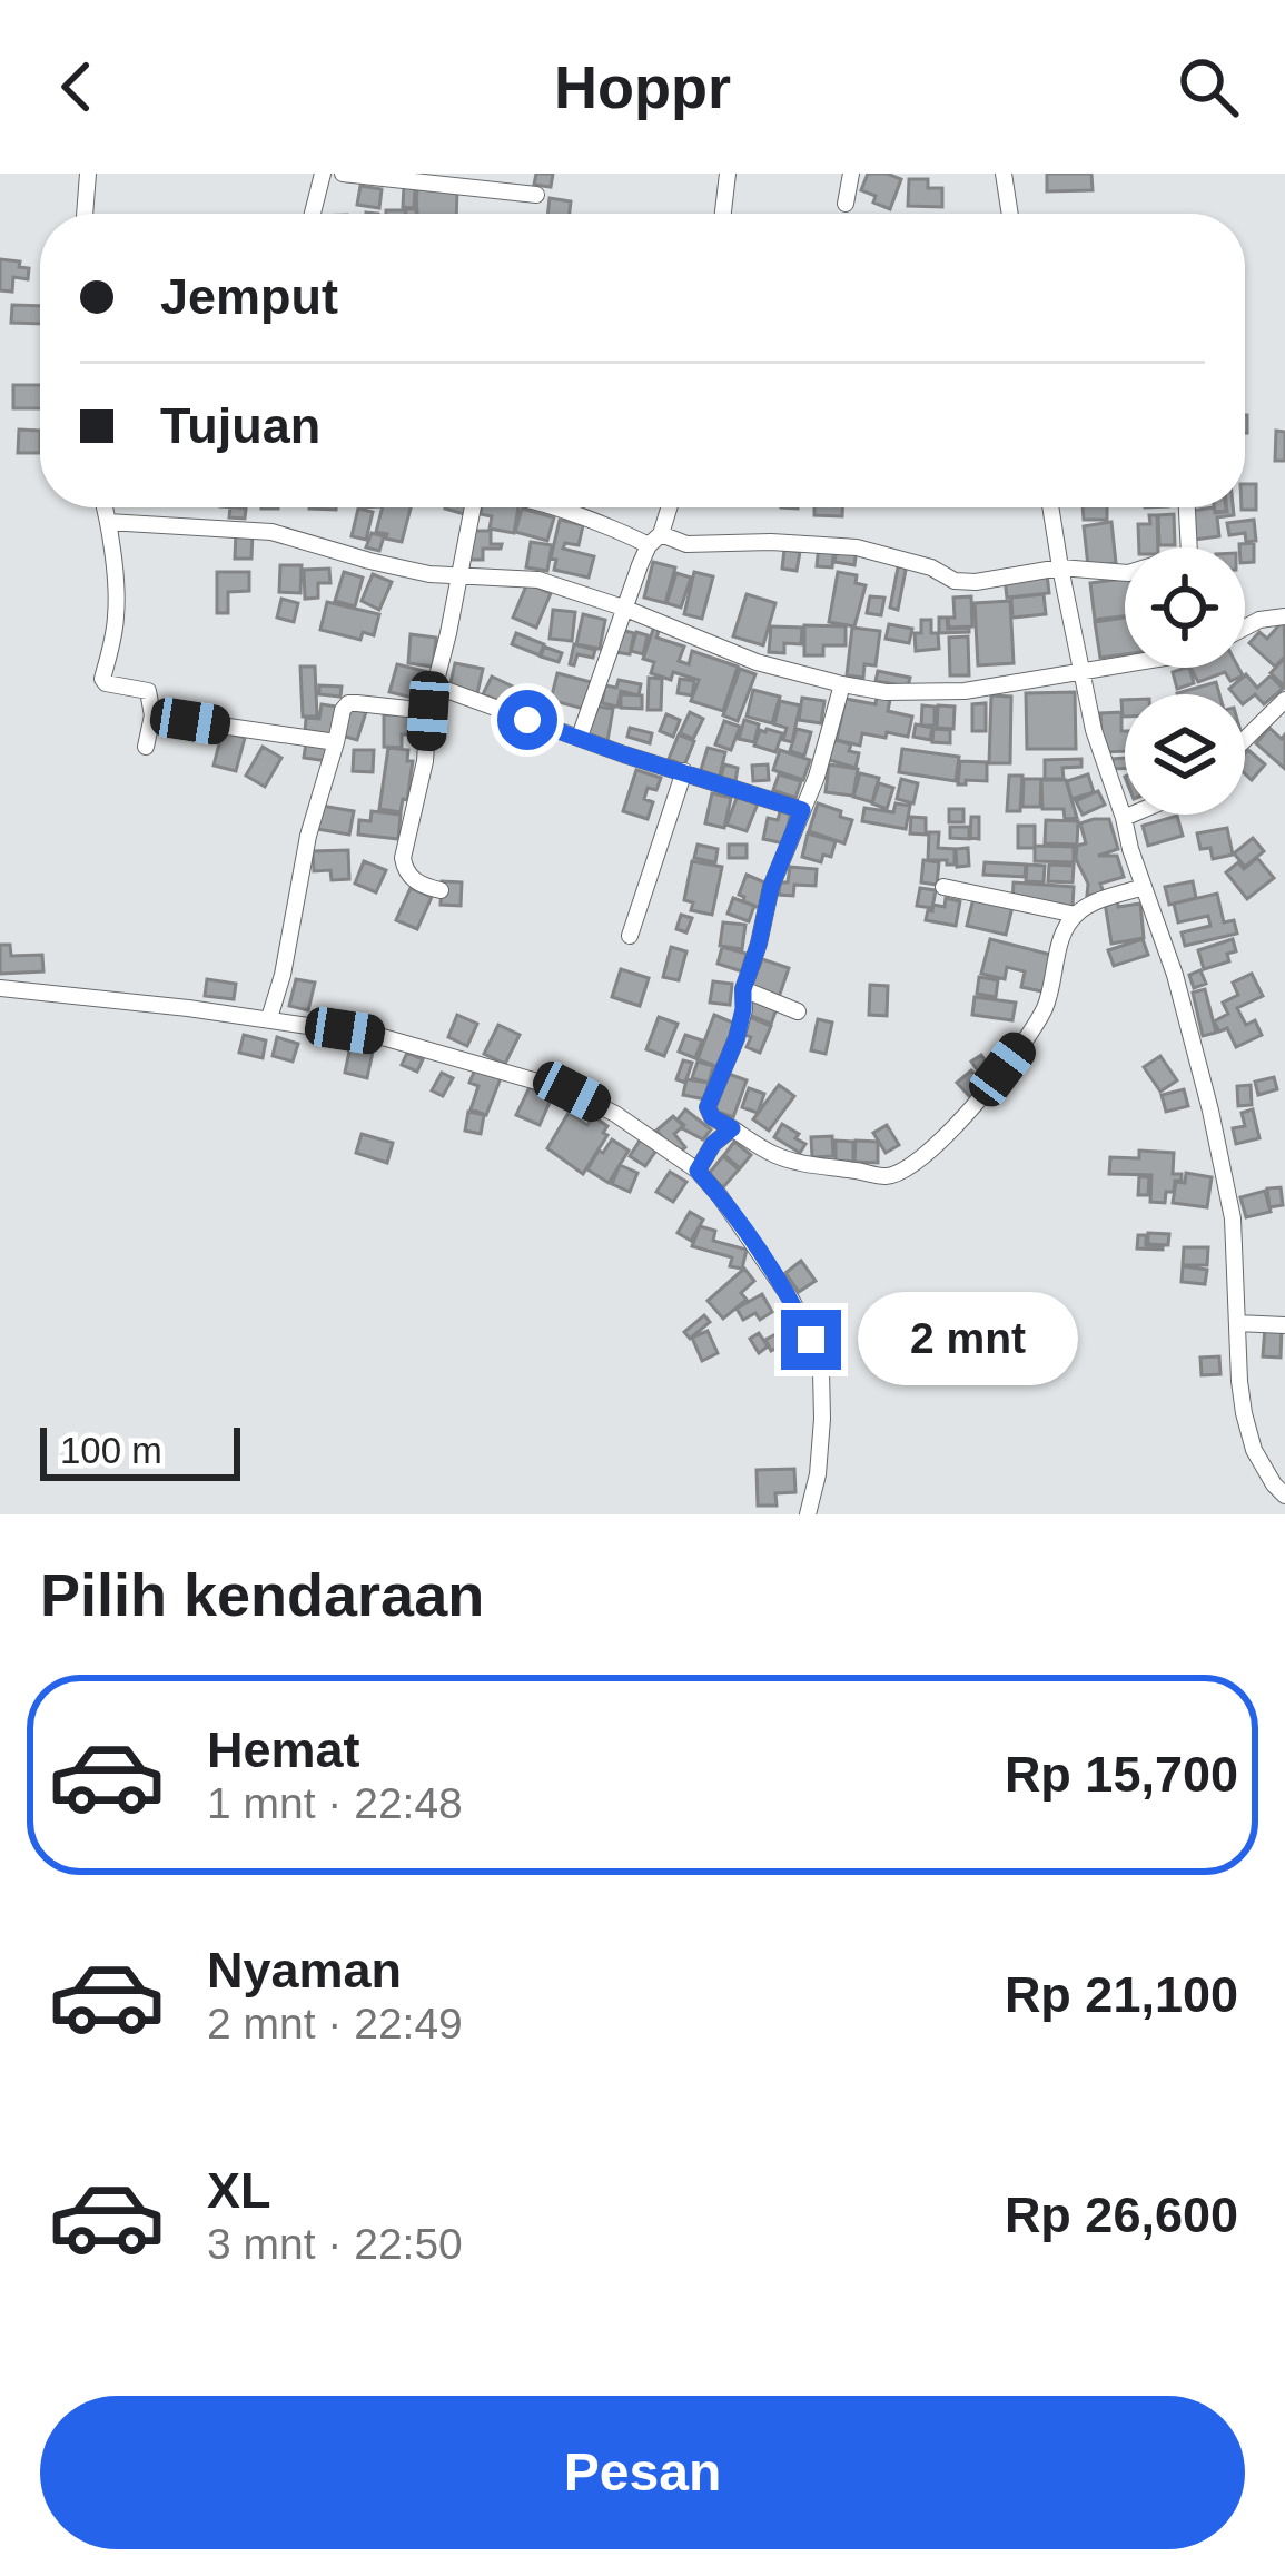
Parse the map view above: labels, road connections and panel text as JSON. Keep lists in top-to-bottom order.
{
  "scale_bar": "100 m",
  "page": {
    "header": "Hoppr",
    "banner": ["Jemput", "Tujuan"],
    "bubble": "2 mnt",
    "scale": "100 m",
    "heading": "Pilih kendaraan",
    "list": [
      {
        "name": "Hemat",
        "note": "1 mnt · 22:48",
        "value": "Rp 15,700"
      },
      {
        "name": "Nyaman",
        "note": "2 mnt · 22:49",
        "value": "Rp 21,100"
      },
      {
        "name": "XL",
        "note": "3 mnt · 22:50",
        "value": "Rp 26,600"
      }
    ],
    "buttons": "Pesan"
  }
}
